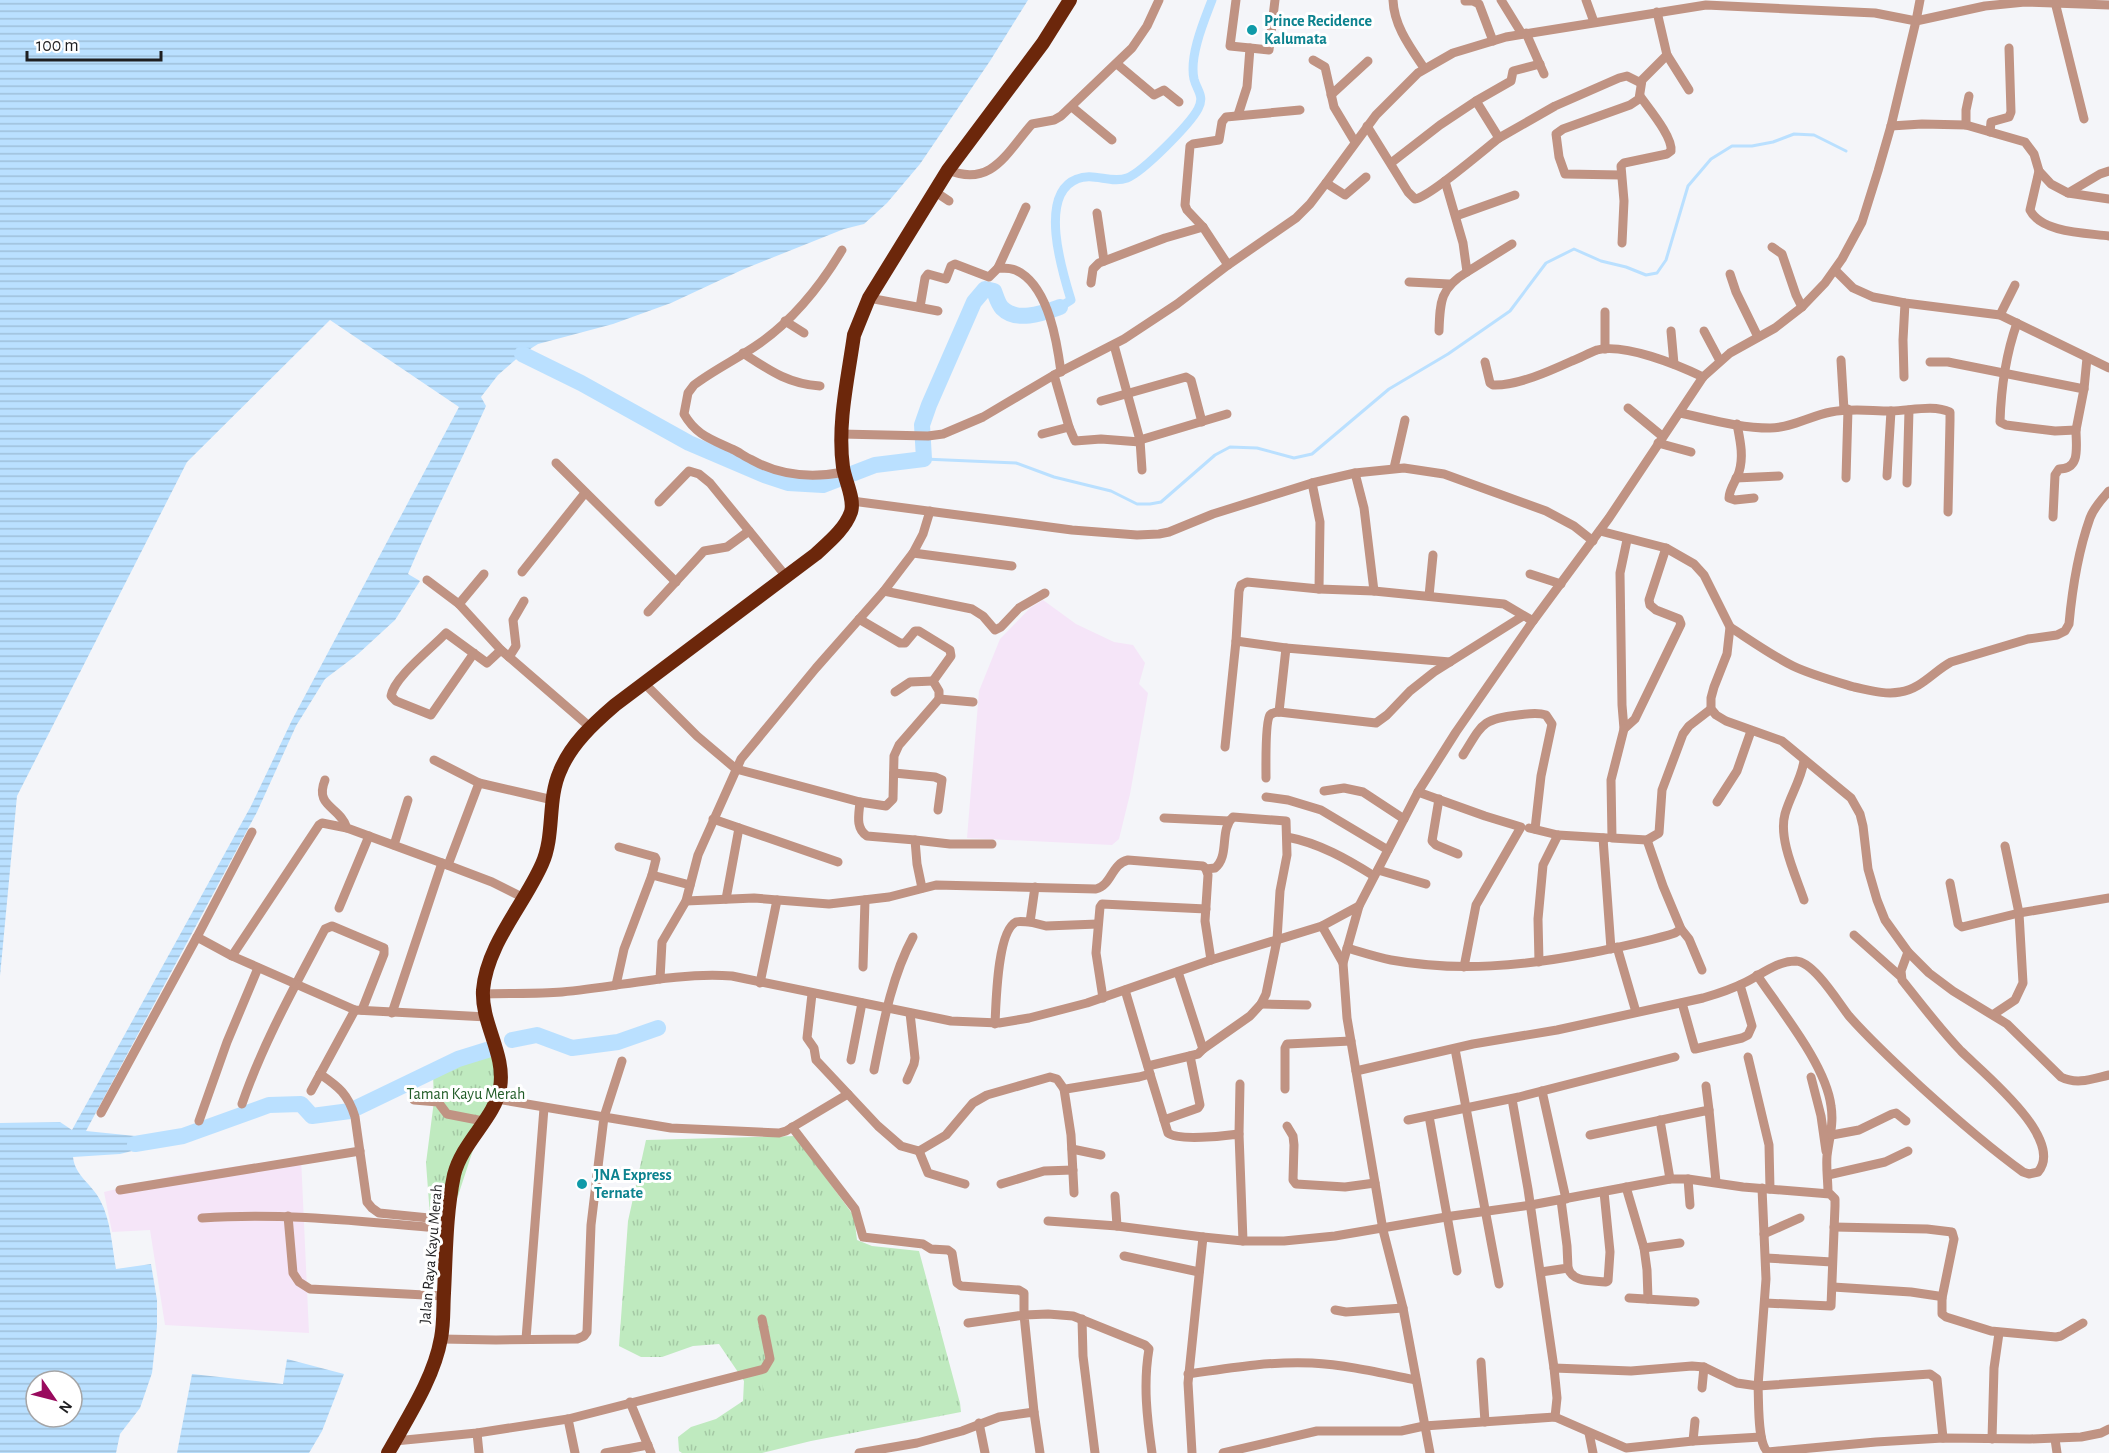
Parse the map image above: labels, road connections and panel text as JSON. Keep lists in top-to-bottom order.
{
  "streets": {
    "highway": ["Jalan Raya Kayu Merah"]
  },
  "parks": ["Taman Kayu Merah"],
  "places": ["Prince Recidence Kalumata", "JNA Express Ternate"],
  "scale_bar": "100 m",
  "north": "bottom right"
}
